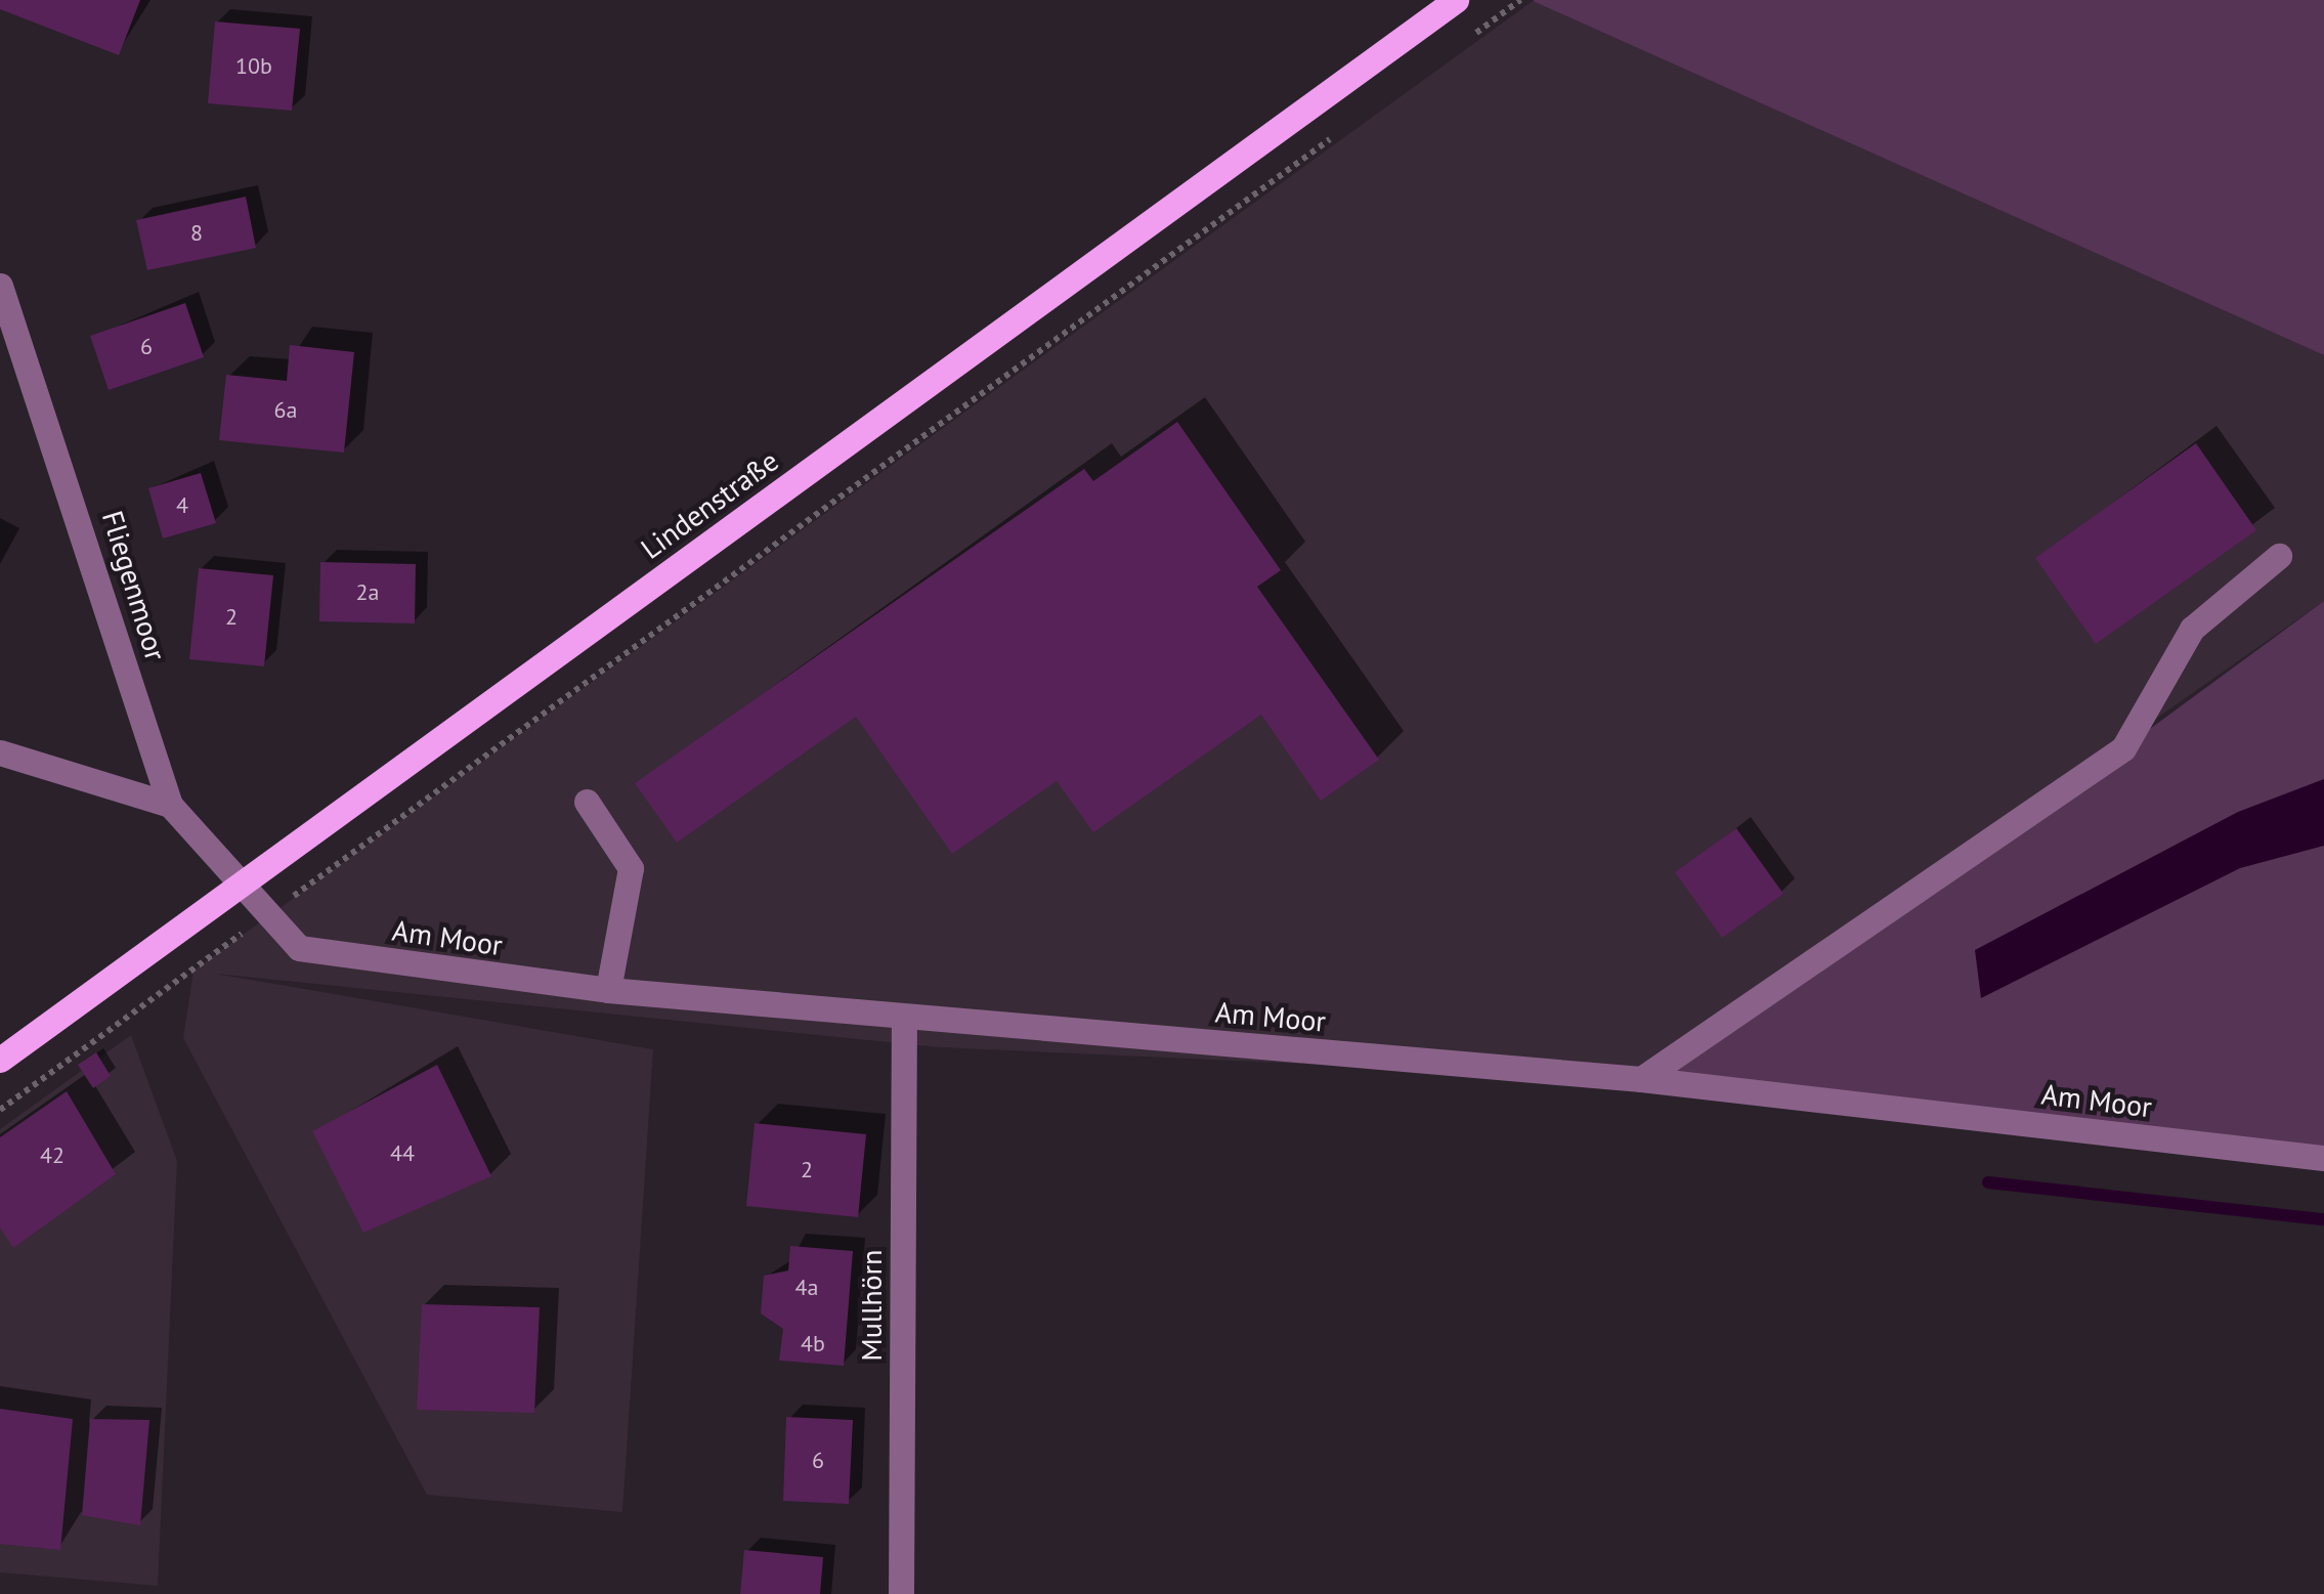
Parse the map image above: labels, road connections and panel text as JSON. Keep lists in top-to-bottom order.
{
  "streets": {
    "main road": ["Lindenstraße"],
    "street": ["Fliegenmoor", "Am Moor", "Mullhörn"]
  },
  "crossings": [
    ["Lindenstraße", "Fliegenmoor"],
    ["Lindenstraße", "Am Moor"],
    ["Fliegenmoor", "Am Moor"],
    ["Am Moor", "Mullhörn"]
  ],
  "house_numbers": [
    "10b",
    "8",
    "6",
    "6a",
    "4",
    "2a",
    "2",
    "44",
    "42",
    "2",
    "4a",
    "4b",
    "6"
  ]
}
